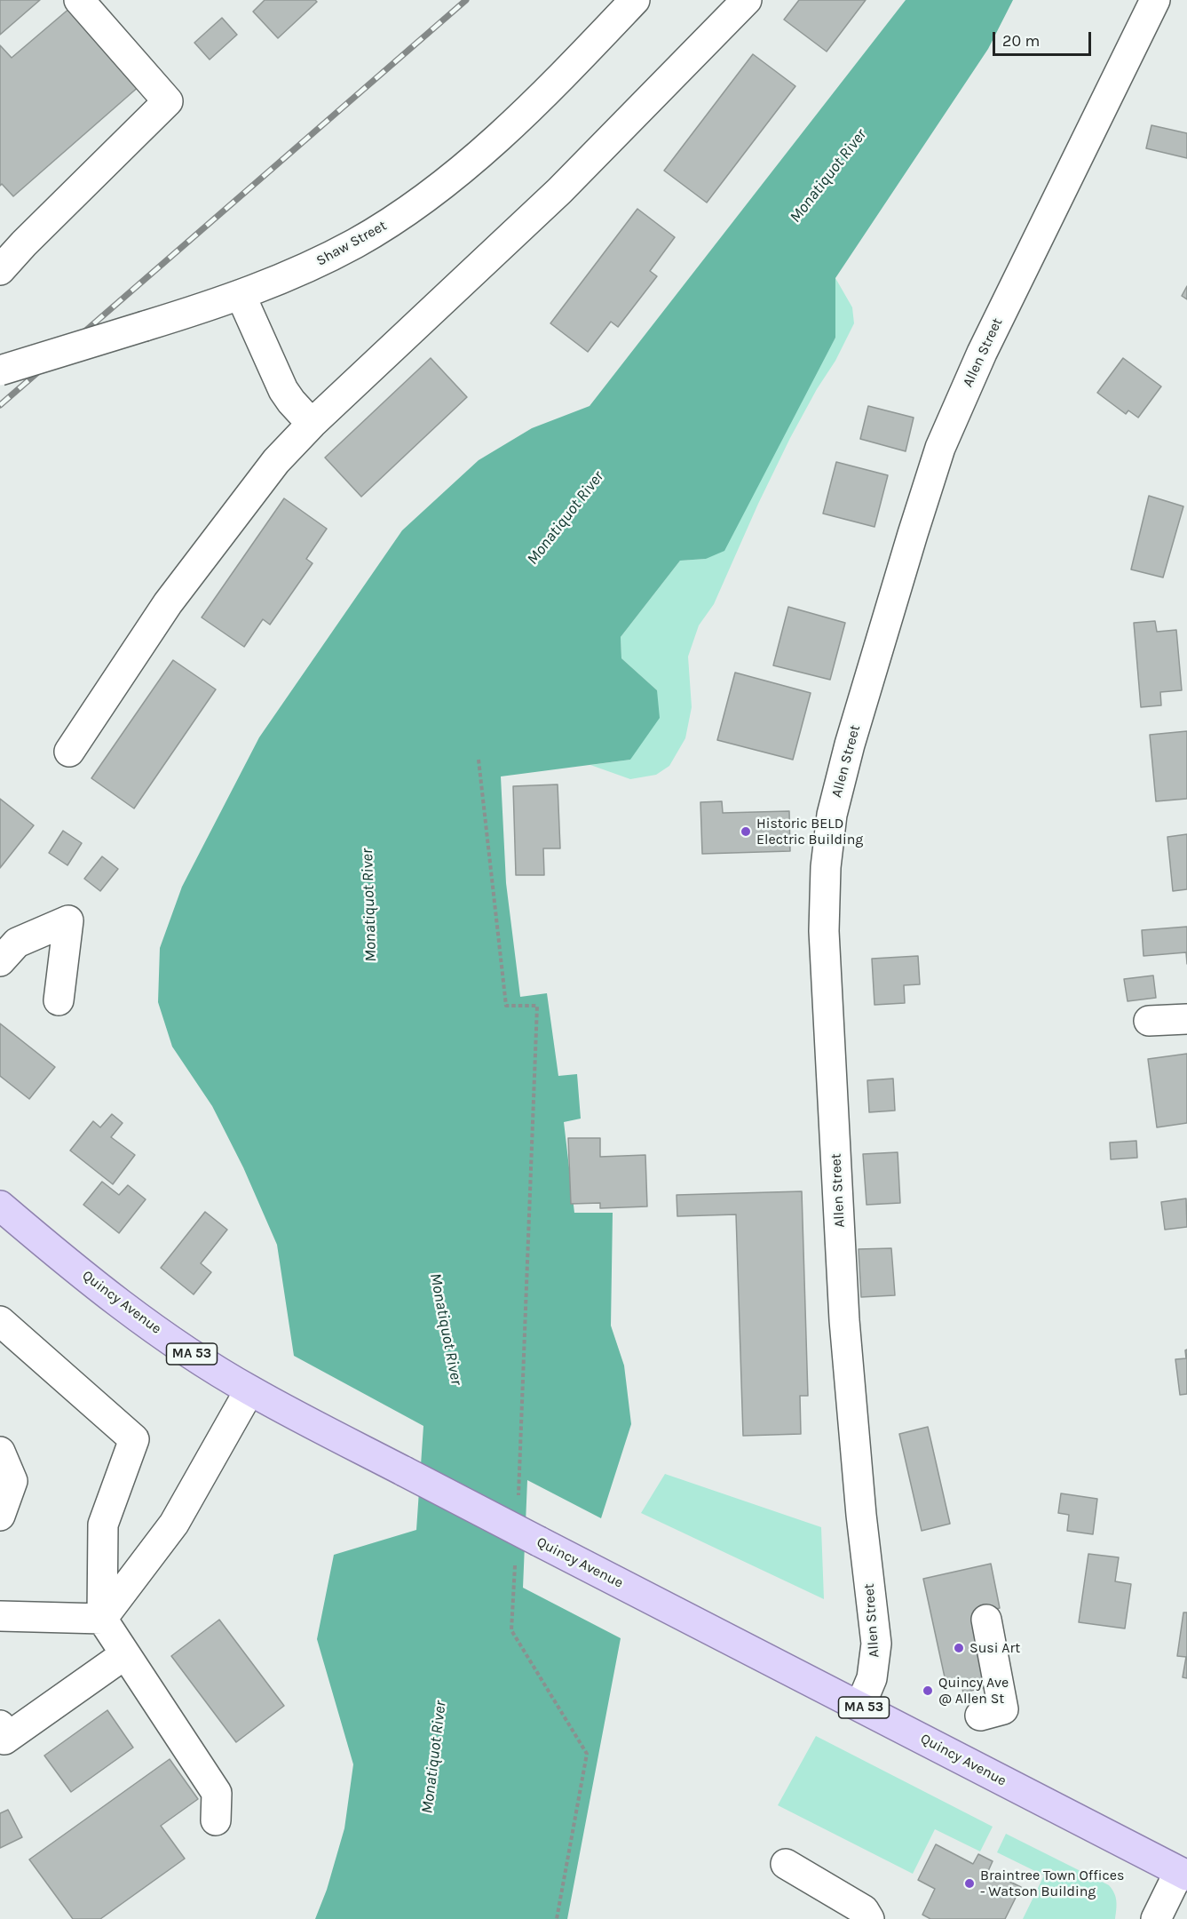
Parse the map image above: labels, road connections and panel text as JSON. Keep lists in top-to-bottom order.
{
  "streets": {
    "main road": ["Quincy Avenue", "MA 53"],
    "street": ["Shaw Street", "Allen Street"]
  },
  "crossings": [
    ["Allen Street", "Quincy Avenue"]
  ],
  "water": ["Monatiquot River"],
  "places": [
    "Historic BELD Electric Building",
    "Susi Art",
    "Quincy Ave @ Allen St",
    "Braintree Town Offices - Watson Building"
  ],
  "scale_bar": "20 m"
}
